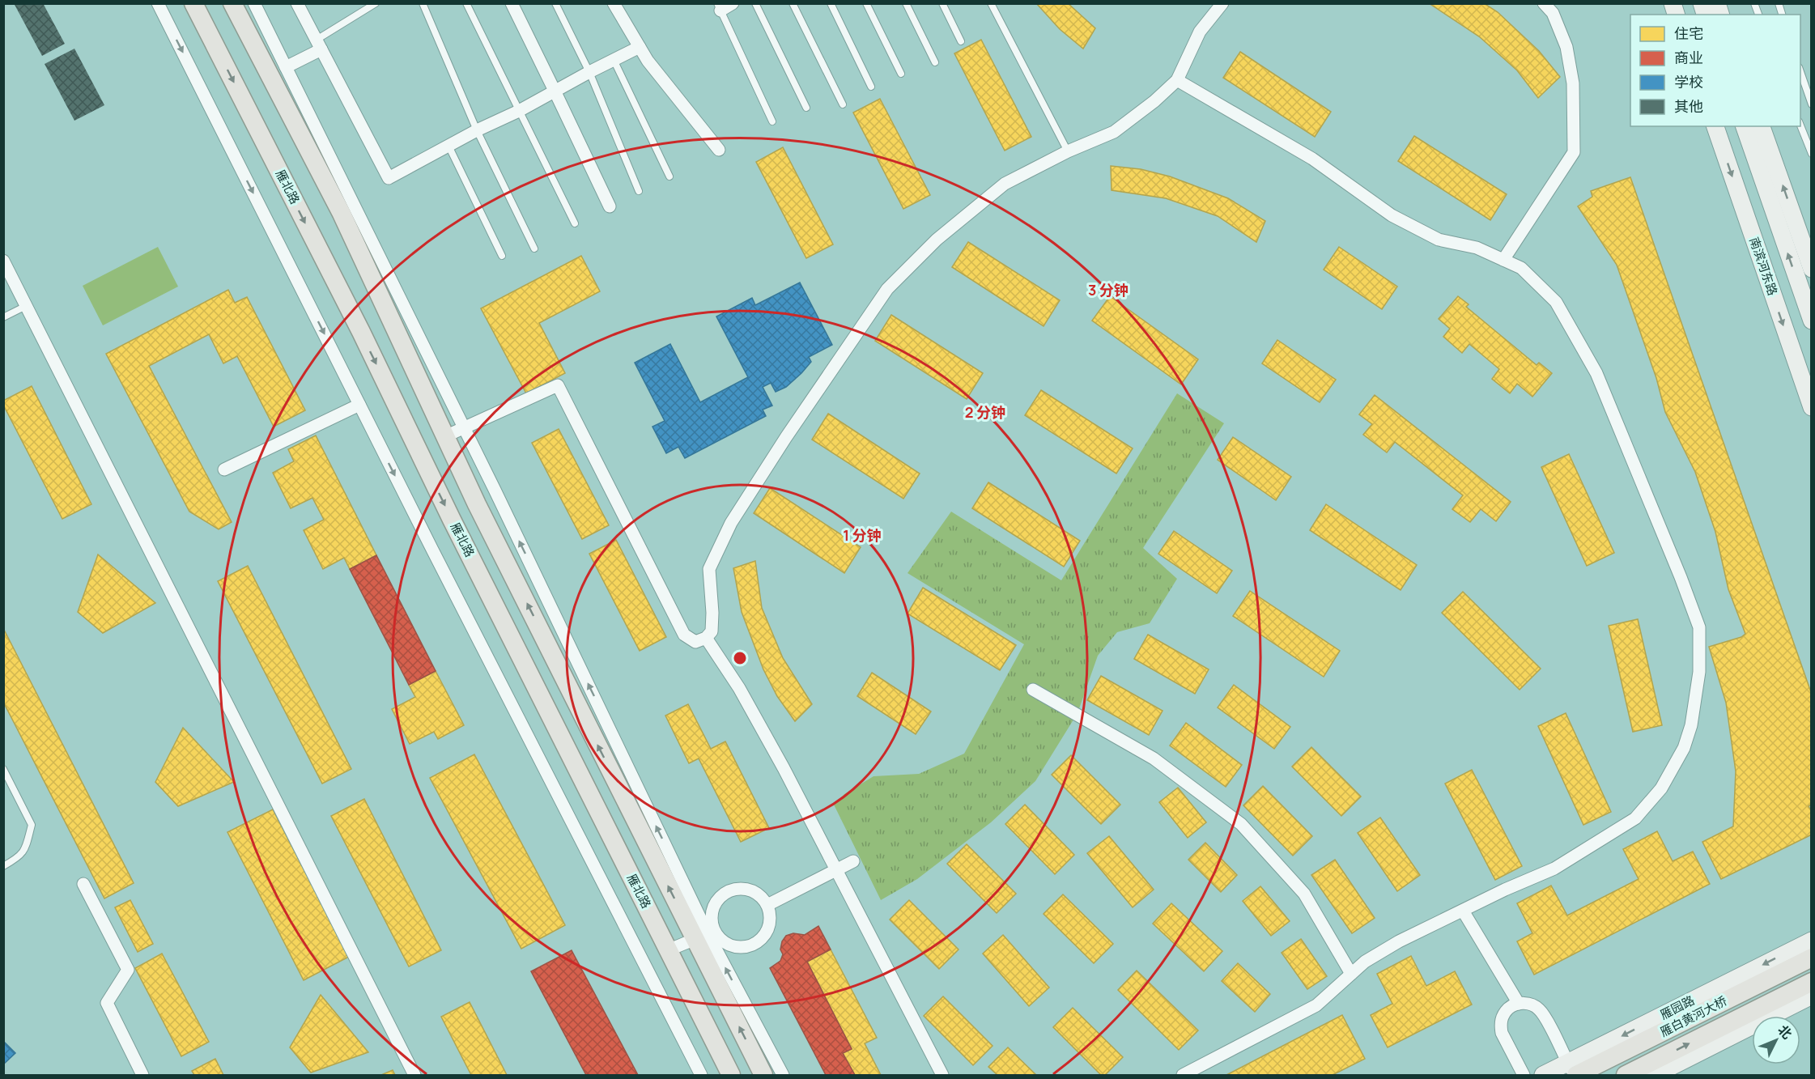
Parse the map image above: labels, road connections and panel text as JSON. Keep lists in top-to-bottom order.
{
  "streets": {
    "main road": [
      "雁北路",
      "南滨河东路",
      "雁园路",
      "雁白黄河大桥"
    ]
  },
  "crossings": [
    ["雁园路", "雁白黄河大桥"]
  ],
  "legend": [
    "住宅",
    "商业",
    "学校",
    "其他"
  ],
  "north": "top right",
  "rings": ["3 分钟", "2 分钟", "1 分钟"]
}
